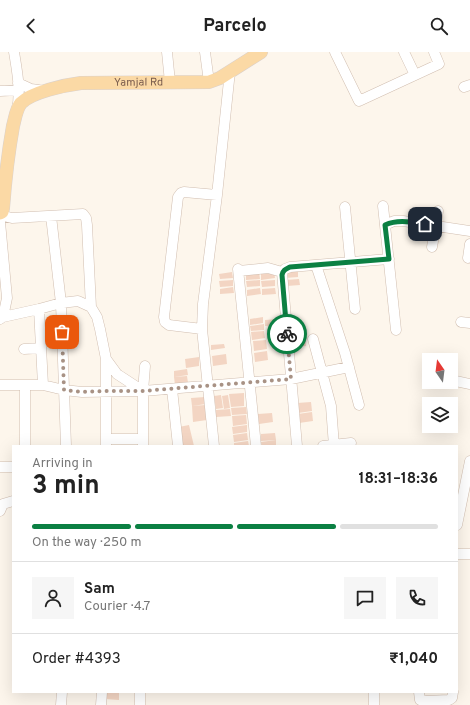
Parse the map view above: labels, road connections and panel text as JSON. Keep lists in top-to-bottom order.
{
  "streets": {
    "main road": ["Yamjal Rd"]
  },
  "north": "top",
  "page": {
    "header": "Parcelo",
    "heading": ["3 min", "Arriving in", "18:31–18:36"],
    "panel": [
      "Sam",
      "Courier · 4.7",
      "Order #4393",
      "₹1,040"
    ],
    "bar": "On the way · 250 m"
  }
}
